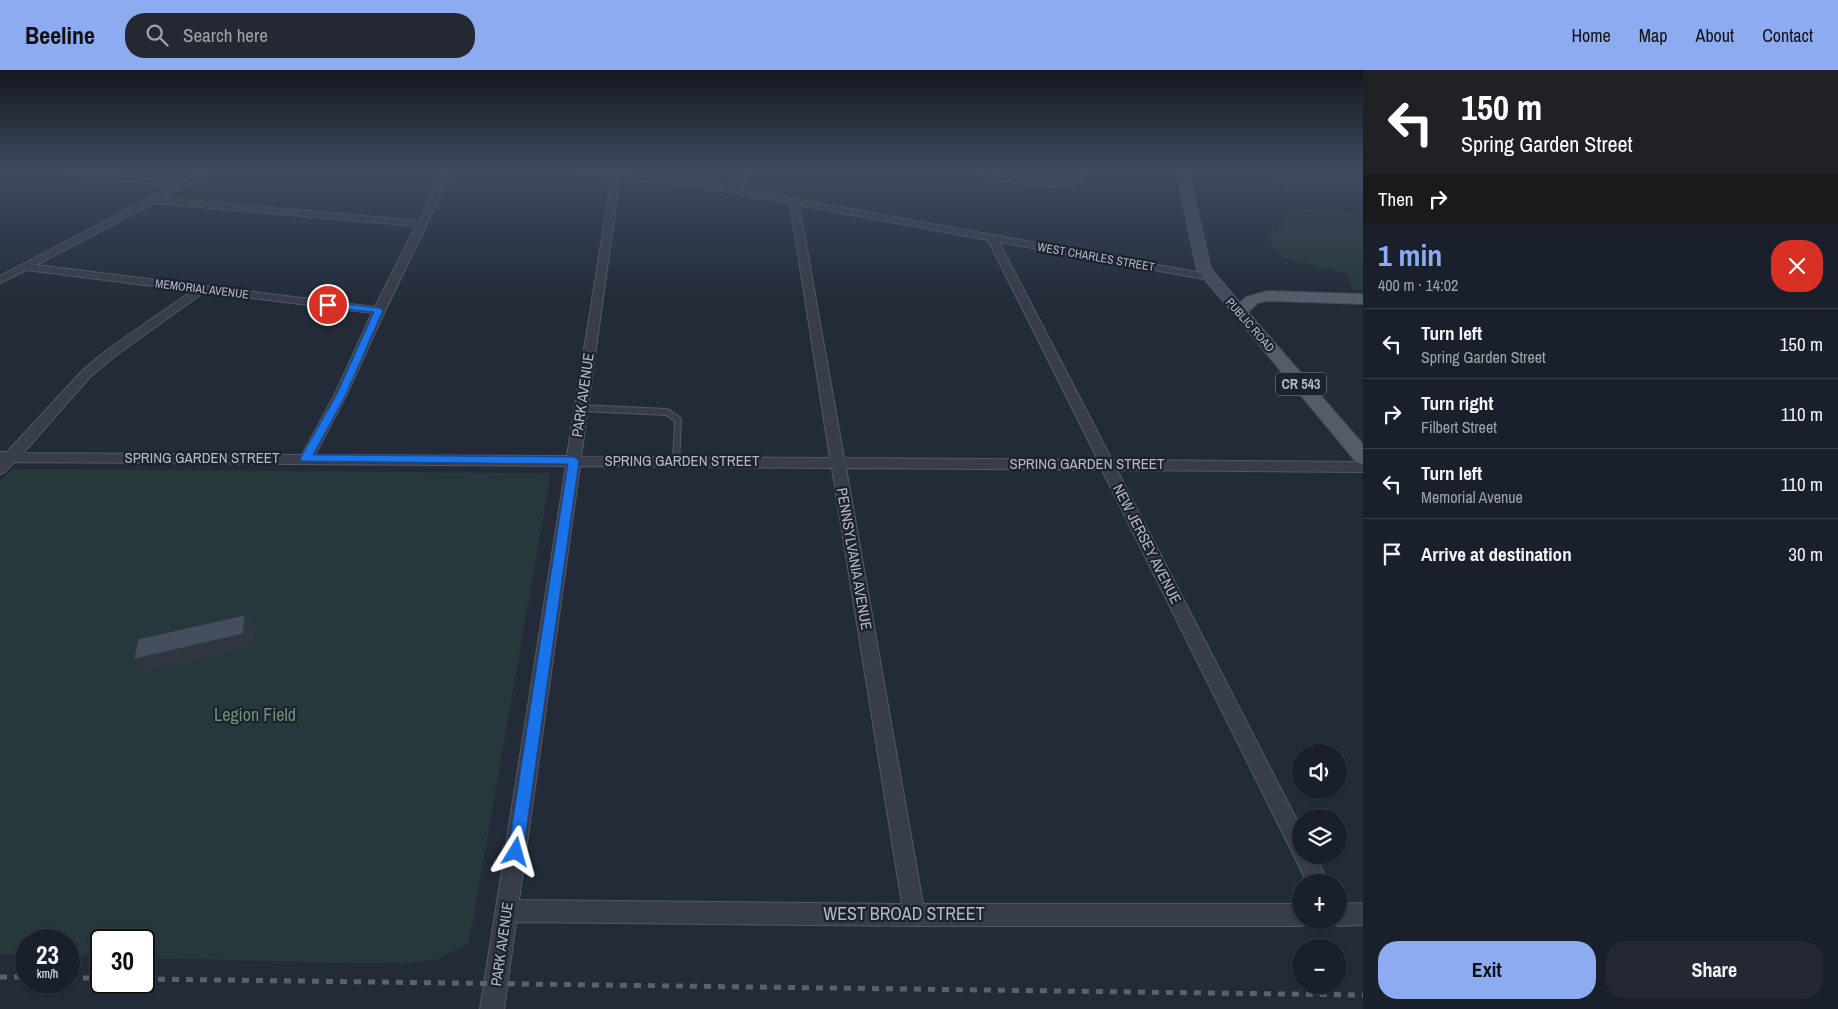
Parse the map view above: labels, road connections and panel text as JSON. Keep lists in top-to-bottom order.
{
  "streets": {
    "main road": ["PUBLIC ROAD", "CR 543"],
    "street": [
      "WEST CHARLES STREET",
      "MEMORIAL AVENUE",
      "PARK AVENUE",
      "SPRING GARDEN STREET",
      "NEW JERSEY AVENUE",
      "PENNSYLVANIA AVENUE",
      "WEST BROAD STREET"
    ]
  },
  "crossings": [
    ["WEST CHARLES STREET", "PUBLIC ROAD"],
    ["WEST CHARLES STREET", "NEW JERSEY AVENUE"],
    ["PARK AVENUE", "SPRING GARDEN STREET"],
    ["PARK AVENUE", "WEST BROAD STREET"],
    ["SPRING GARDEN STREET", "NEW JERSEY AVENUE"],
    ["SPRING GARDEN STREET", "PENNSYLVANIA AVENUE"],
    ["PENNSYLVANIA AVENUE", "WEST BROAD STREET"]
  ],
  "parks": ["Legion Field"],
  "page": {
    "header": "Beeline",
    "search": "Search here",
    "nav": [
      "Home",
      "Map",
      "About",
      "Contact"
    ],
    "turn": ["150 m", "Spring Garden Street"],
    "then": "Then",
    "heading": ["1 min", "400 m · 14:02"],
    "list": [
      {
        "name": "Turn left",
        "note": "Spring Garden Street",
        "value": "150 m"
      },
      {
        "name": "Turn right",
        "note": "Filbert Street",
        "value": "110 m"
      },
      {
        "name": "Turn left",
        "note": "Memorial Avenue",
        "value": "110 m"
      },
      {
        "name": "Arrive at destination",
        "value": "30 m"
      }
    ],
    "map_buttons": ["+", "−"],
    "speed": "23 km/h",
    "limit": "30",
    "buttons": ["Exit", "Share"]
  }
}
